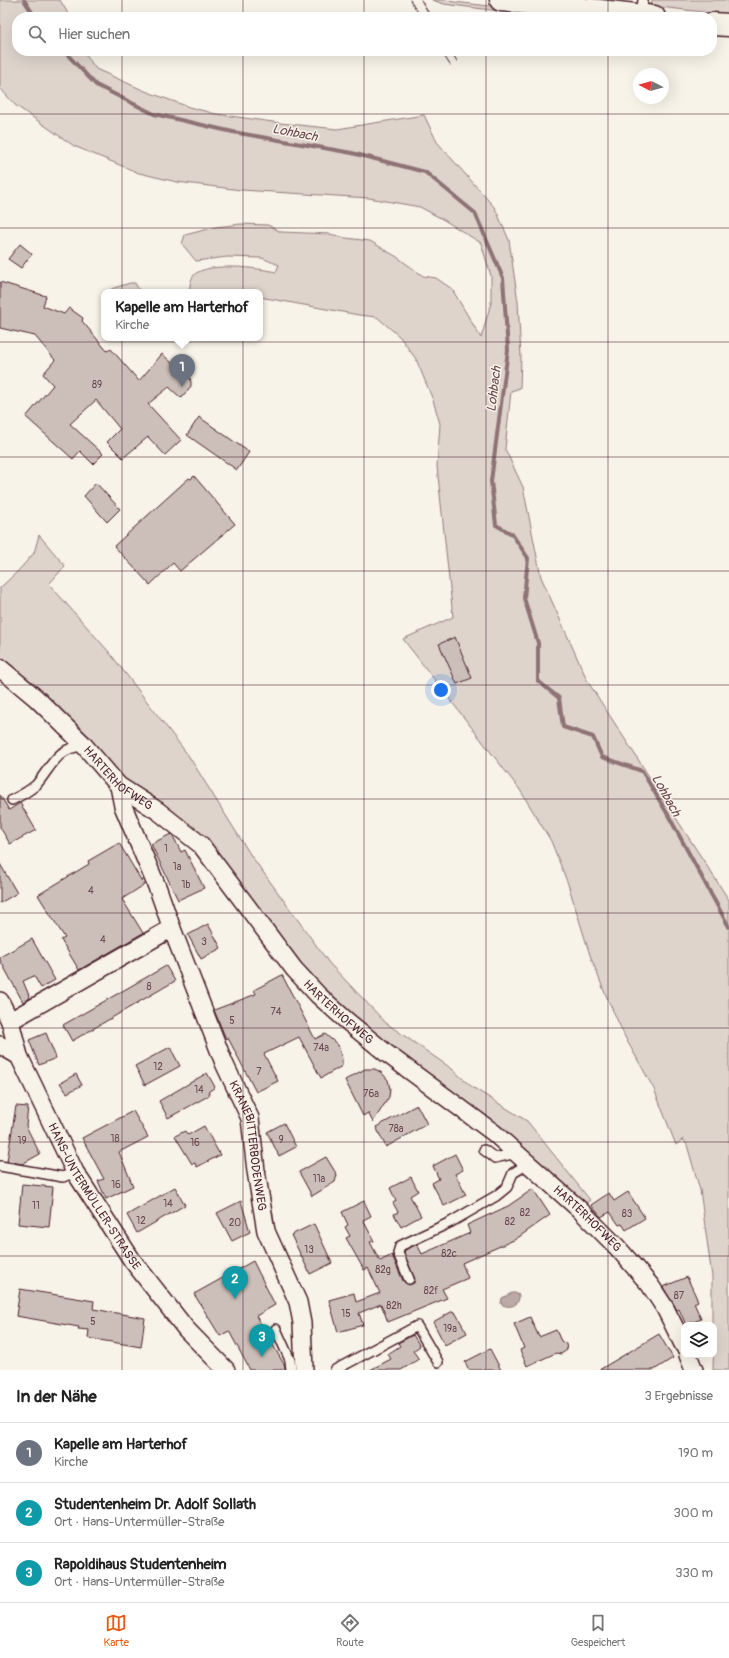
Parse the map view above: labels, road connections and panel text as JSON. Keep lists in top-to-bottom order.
{
  "streets": {
    "street": ["HARTERHOFWEG", "KRANEBITTERBODENWEG", "HANS-UNTERMÜLLER-STRASSE"]
  },
  "crossings": [
    ["HARTERHOFWEG", "KRANEBITTERBODENWEG"]
  ],
  "water": ["Lohbach"],
  "house_numbers": [
    "89",
    "1",
    "1a",
    "1b",
    "4",
    "4",
    "3",
    "8",
    "74",
    "5",
    "74a",
    "12",
    "7",
    "14",
    "76a",
    "78a",
    "18",
    "9",
    "19",
    "16",
    "11a",
    "16",
    "14",
    "11",
    "82",
    "83",
    "12",
    "82",
    "20",
    "13",
    "82c",
    "82g",
    "82f",
    "87",
    "82h",
    "15",
    "5",
    "19a"
  ],
  "north": "left",
  "page": {
    "search": "Hier suchen",
    "popup": ["Kapelle am Harterhof", "Kirche"],
    "pins": ["1", "2", "3"],
    "heading": ["In der Nähe", "3 Ergebnisse"],
    "list": [
      {
        "mark": "1",
        "name": "Kapelle am Harterhof",
        "note": "Kirche",
        "value": "190 m"
      },
      {
        "mark": "2",
        "name": "Studentenheim Dr. Adolf Sollath",
        "note": "Ort · Hans-Untermüller-Straße",
        "value": "300 m"
      },
      {
        "mark": "3",
        "name": "Rapoldihaus Studentenheim",
        "note": "Ort · Hans-Untermüller-Straße",
        "value": "330 m"
      }
    ],
    "nav": ["Karte", "Route", "Gespeichert"]
  }
}
